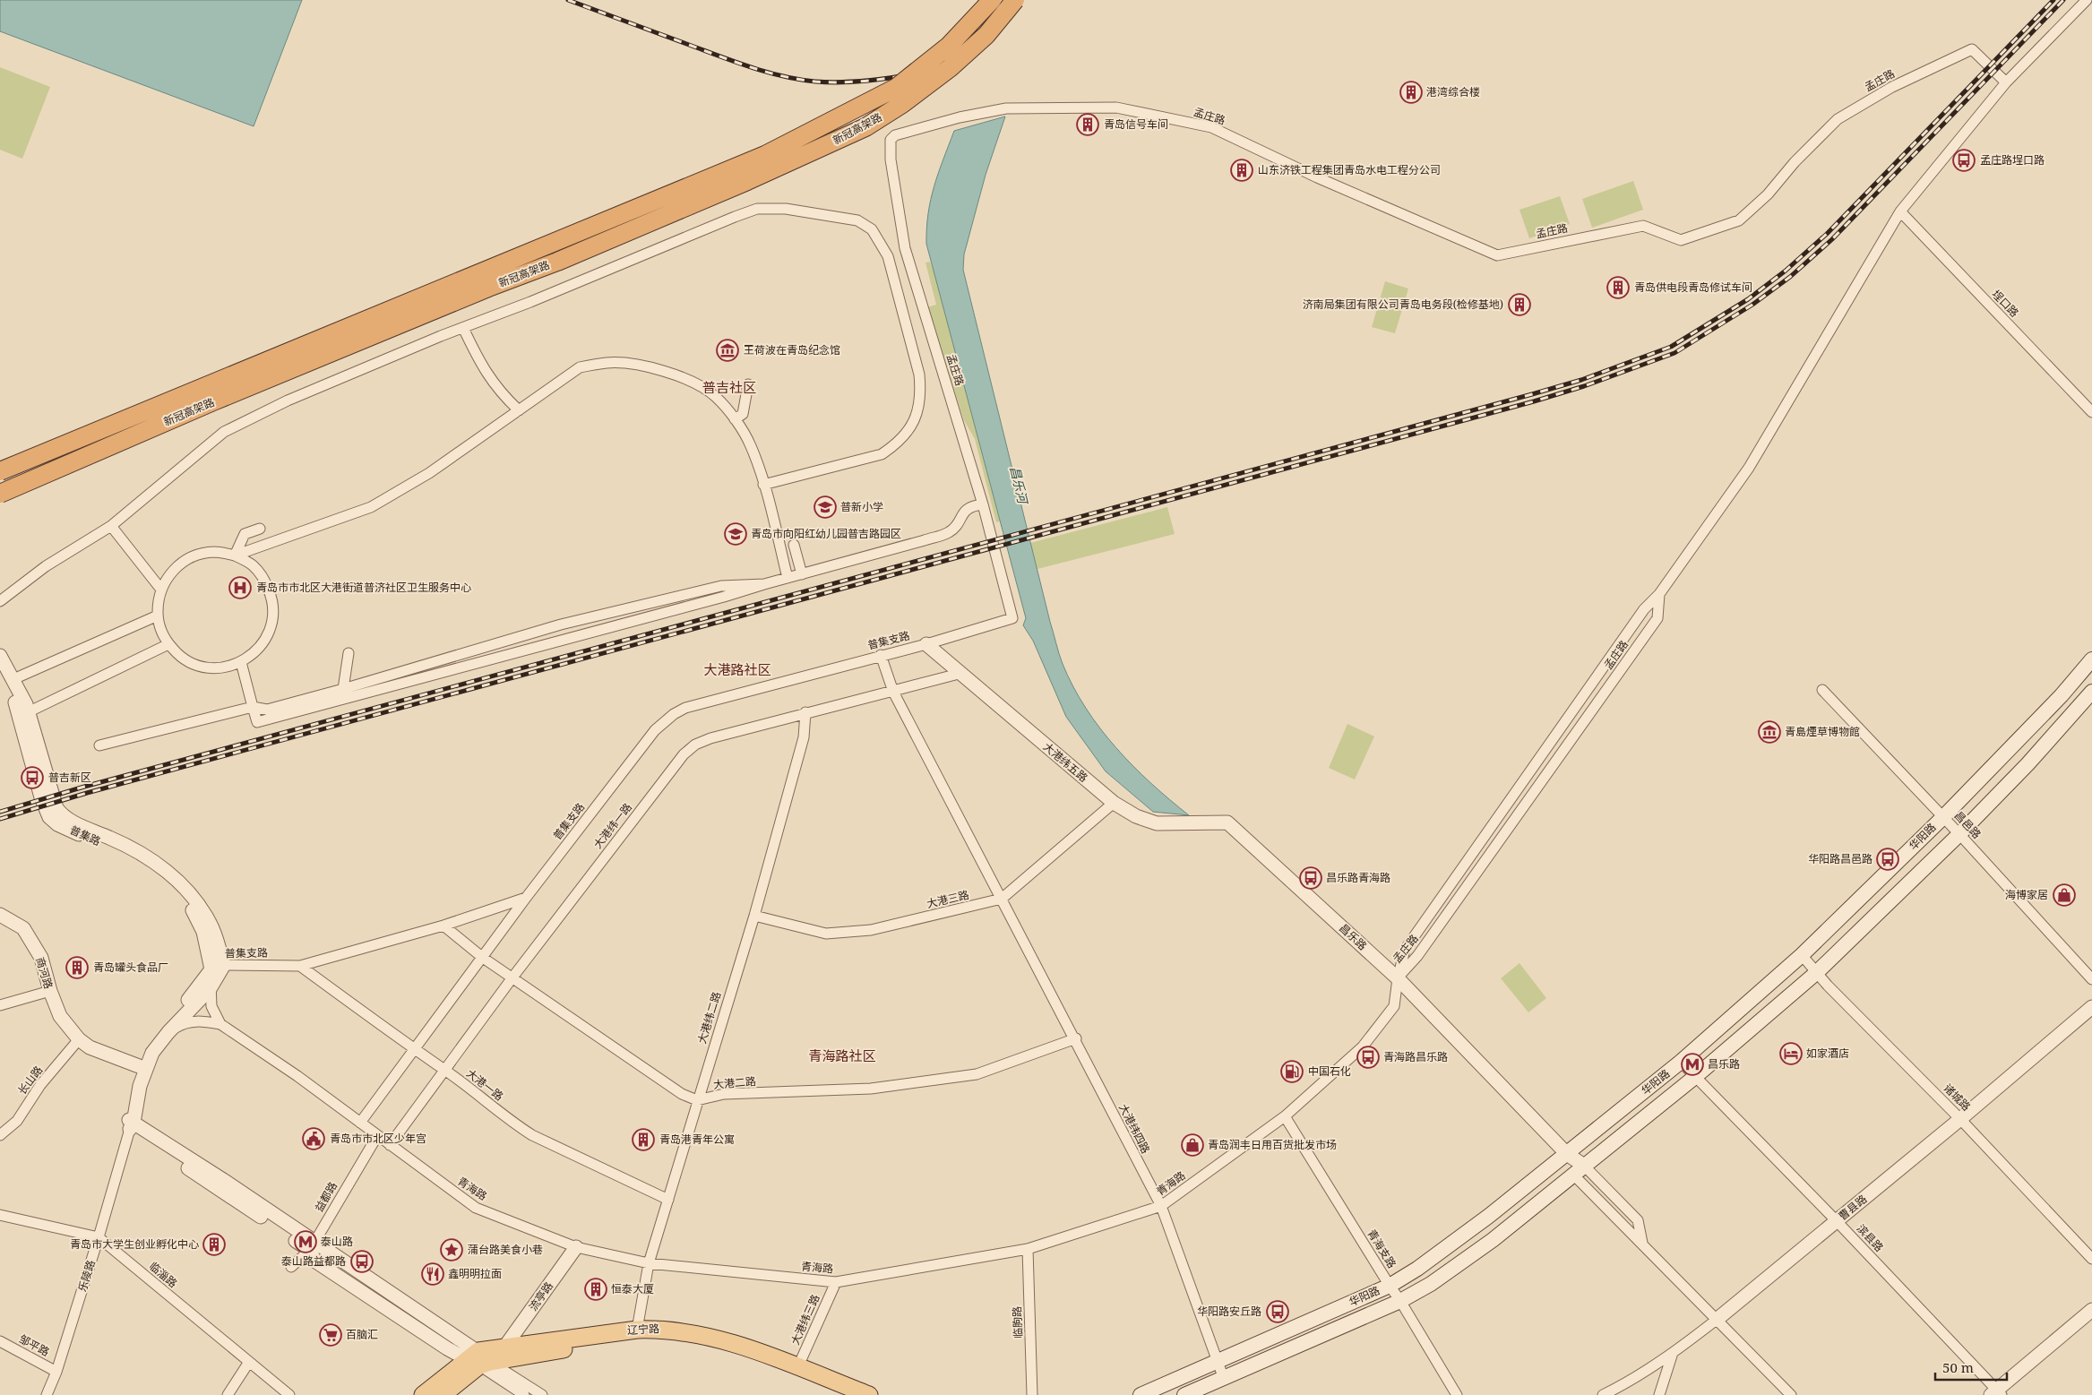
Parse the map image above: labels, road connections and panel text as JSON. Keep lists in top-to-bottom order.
{
  "streets": {
    "highway": ["新冠高架路"],
    "main road": ["华阳路", "辽宁路"],
    "street": [
      "孟庄路",
      "埕口路",
      "普集支路",
      "大港纬五路",
      "昌邑路",
      "大港纬一路",
      "普集路",
      "大港三路",
      "昌乐路",
      "商河路",
      "大港纬二路",
      "长山路",
      "大港二路",
      "大港一路",
      "诸城路",
      "大港纬四路",
      "青海路",
      "益都路",
      "曹县路",
      "滨县路",
      "青海支路",
      "临淄路",
      "乐陵路",
      "流亭路",
      "大港纬三路",
      "临朐路",
      "邹平路"
    ]
  },
  "crossings": [
    ["孟庄路", "埕口路"],
    ["孟庄路", "普集支路"],
    ["孟庄路", "大港纬五路"],
    ["孟庄路", "昌乐路"],
    ["孟庄路", "青海路"],
    ["普集支路", "大港纬五路"],
    ["普集支路", "普集路"],
    ["普集支路", "大港一路"],
    ["普集支路", "大港纬四路"],
    ["普集支路", "乐陵路"],
    ["大港纬五路", "大港纬一路"],
    ["大港纬五路", "大港三路"],
    ["大港纬五路", "昌乐路"],
    ["昌邑路", "华阳路"],
    ["大港纬一路", "大港纬二路"],
    ["大港纬一路", "大港一路"],
    ["大港纬一路", "大港纬四路"],
    ["大港纬一路", "青海路"],
    ["普集路", "乐陵路"],
    ["华阳路", "昌乐路"],
    ["华阳路", "诸城路"],
    ["华阳路", "大港纬四路"],
    ["华阳路", "滨县路"],
    ["华阳路", "青海支路"],
    ["大港三路", "大港纬二路"],
    ["大港三路", "大港纬四路"],
    ["昌乐路", "青海路"],
    ["昌乐路", "曹县路"],
    ["商河路", "长山路"],
    ["商河路", "乐陵路"],
    ["大港纬二路", "大港二路"],
    ["大港纬二路", "大港一路"],
    ["大港纬二路", "青海路"],
    ["大港纬二路", "辽宁路"],
    ["大港二路", "大港纬四路"],
    ["诸城路", "曹县路"],
    ["大港纬四路", "青海路"],
    ["青海路", "益都路"],
    ["青海路", "青海支路"],
    ["青海路", "乐陵路"],
    ["青海路", "流亭路"],
    ["青海路", "大港纬三路"],
    ["青海路", "临朐路"],
    ["曹县路", "滨县路"],
    ["临淄路", "乐陵路"],
    ["乐陵路", "邹平路"],
    ["流亭路", "辽宁路"],
    ["大港纬三路", "辽宁路"]
  ],
  "districts": ["普吉社区", "大港路社区", "青海路社区"],
  "water": ["昌乐河"],
  "places": {
    "building": [
      "港湾综合楼",
      "青岛信号车间",
      "山东济铁工程集团青岛水电工程分公司",
      "青岛供电段青岛修试车间",
      "济南局集团有限公司青岛电务段(检修基地)",
      "青岛罐头食品厂",
      "青岛港青年公寓",
      "青岛市大学生创业孵化中心",
      "恒泰大厦"
    ],
    "bus stop": [
      "孟庄路埕口路",
      "普吉新区",
      "华阳路昌邑路",
      "昌乐路青海路",
      "青海路昌乐路",
      "泰山路益都路",
      "华阳路安丘路"
    ],
    "museum": ["王荷波在青岛纪念馆", "青島煙草博物館"],
    "school or university": ["普新小学", "青岛市向阳红幼儿园普吉路园区"],
    "hospital": ["青岛市市北区大港街道普济社区卫生服务中心"],
    "shop": ["海博家居", "青岛润丰日用百货批发市场"],
    "hotel": ["如家酒店"],
    "metro station": ["昌乐路", "泰山路"],
    "fuel station": ["中国石化"],
    "public building": ["青岛市市北区少年宫"],
    "place": ["蒲台路美食小巷"],
    "restaurant": ["鑫明明拉面"],
    "supermarket": ["百脑汇"]
  },
  "scale_bar": "50 m"
}
